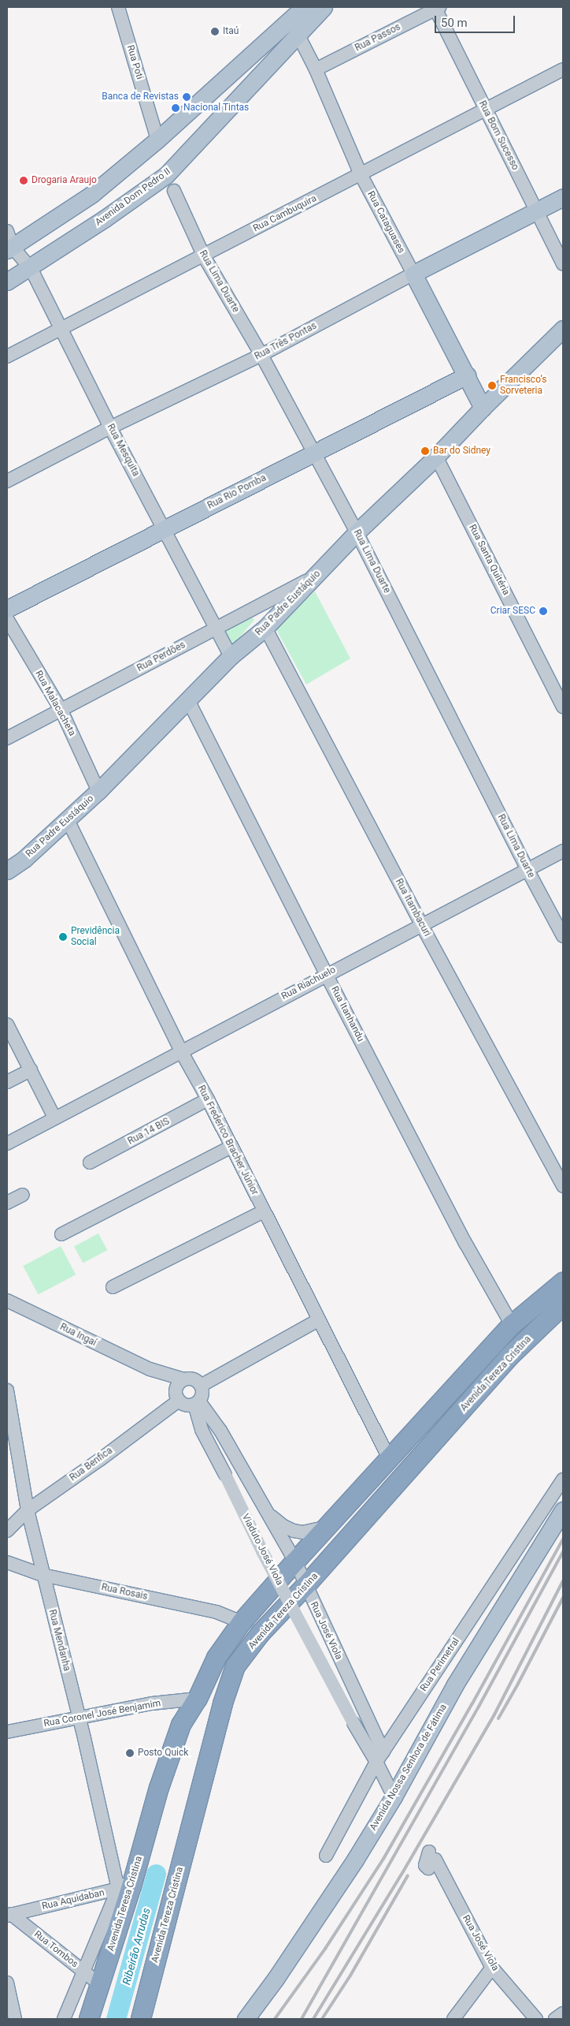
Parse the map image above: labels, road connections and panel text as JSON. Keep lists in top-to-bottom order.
{
  "streets": {
    "highway": ["Avenida Tereza Cristina", "Avenida Teresa Cristina"],
    "main road": [
      "Avenida Dom Pedro II",
      "Rua Cataguases",
      "Rua Três Pontas",
      "Rua Rio Pomba",
      "Rua Padre Eustáquio",
      "Avenida Nossa Senhora de Fátima"
    ],
    "street": [
      "Rua Passos",
      "Rua Poti",
      "Rua Bom Sucesso",
      "Rua Cambuquira",
      "Rua Lima Duarte",
      "Rua Mesquita",
      "Rua Santa Quitéria",
      "Rua Perdões",
      "Rua Malacacheta",
      "Rua Itambacuri",
      "Rua Riachuelo",
      "Rua Itanhandu",
      "Rua 14 BIS",
      "Rua Frederico Bracher Júnior",
      "Rua Ingaí",
      "Rua Benfica",
      "Viaduto José Viola",
      "Rua Rosais",
      "Rua José Viola",
      "Rua Mendanha",
      "Rua Perimetral",
      "Rua Coronel José Benjamim",
      "Rua Aquidaban",
      "Rua Tombos"
    ]
  },
  "crossings": [
    ["Rua Passos", "Rua Bom Sucesso"],
    ["Rua Passos", "Rua Cataguases"],
    ["Rua Bom Sucesso", "Rua Cambuquira"],
    ["Rua Bom Sucesso", "Rua Três Pontas"],
    ["Avenida Dom Pedro II", "Rua Cataguases"],
    ["Avenida Dom Pedro II", "Rua Mesquita"],
    ["Rua Cambuquira", "Rua Cataguases"],
    ["Rua Cambuquira", "Rua Lima Duarte"],
    ["Rua Cambuquira", "Rua Mesquita"],
    ["Rua Cataguases", "Rua Três Pontas"],
    ["Rua Cataguases", "Rua Rio Pomba"],
    ["Rua Cataguases", "Rua Padre Eustáquio"],
    ["Rua Lima Duarte", "Rua Três Pontas"],
    ["Rua Lima Duarte", "Rua Rio Pomba"],
    ["Rua Lima Duarte", "Rua Padre Eustáquio"],
    ["Rua Lima Duarte", "Rua Riachuelo"],
    ["Rua Três Pontas", "Rua Mesquita"],
    ["Rua Mesquita", "Rua Rio Pomba"],
    ["Rua Mesquita", "Rua Padre Eustáquio"],
    ["Rua Mesquita", "Rua Perdões"],
    ["Rua Santa Quitéria", "Rua Padre Eustáquio"],
    ["Rua Padre Eustáquio", "Rua Perdões"],
    ["Rua Padre Eustáquio", "Rua Malacacheta"],
    ["Rua Padre Eustáquio", "Rua Itambacuri"],
    ["Rua Padre Eustáquio", "Rua Itanhandu"],
    ["Rua Padre Eustáquio", "Rua Frederico Bracher Júnior"],
    ["Rua Perdões", "Rua Malacacheta"],
    ["Rua Itambacuri", "Rua Riachuelo"],
    ["Rua Riachuelo", "Rua Itanhandu"],
    ["Rua Riachuelo", "Rua Frederico Bracher Júnior"],
    ["Rua Itanhandu", "Avenida Tereza Cristina"],
    ["Rua 14 BIS", "Rua Frederico Bracher Júnior"],
    ["Rua Frederico Bracher Júnior", "Avenida Tereza Cristina"],
    ["Rua Ingaí", "Rua Benfica"],
    ["Rua Ingaí", "Viaduto José Viola"],
    ["Rua Ingaí", "Rua José Viola"],
    ["Avenida Tereza Cristina", "Rua Rosais"],
    ["Avenida Tereza Cristina", "Rua José Viola"],
    ["Avenida Tereza Cristina", "Rua Coronel José Benjamim"],
    ["Avenida Tereza Cristina", "Avenida Teresa Cristina"],
    ["Rua Benfica", "Viaduto José Viola"],
    ["Rua Benfica", "Rua José Viola"],
    ["Rua Benfica", "Rua Mendanha"],
    ["Viaduto José Viola", "Rua José Viola"],
    ["Viaduto José Viola", "Rua Perimetral"],
    ["Viaduto José Viola", "Avenida Nossa Senhora de Fátima"],
    ["Rua Rosais", "Rua Mendanha"],
    ["Rua José Viola", "Rua Perimetral"],
    ["Rua Mendanha", "Rua Coronel José Benjamim"],
    ["Rua Mendanha", "Rua Aquidaban"],
    ["Rua Aquidaban", "Avenida Teresa Cristina"],
    ["Rua Aquidaban", "Rua Tombos"],
    ["Avenida Teresa Cristina", "Rua Tombos"]
  ],
  "water": ["Ribeirão Arrudas"],
  "places": [
    "Itaú",
    "Banca de Revistas",
    "Nacional Tintas",
    "Drogaria Araujo",
    "Francisco’s Sorveteria",
    "Bar do Sidney",
    "Criar SESC",
    "Previdência Social",
    "Posto Quick"
  ],
  "scale_bar": "50 m"
}
